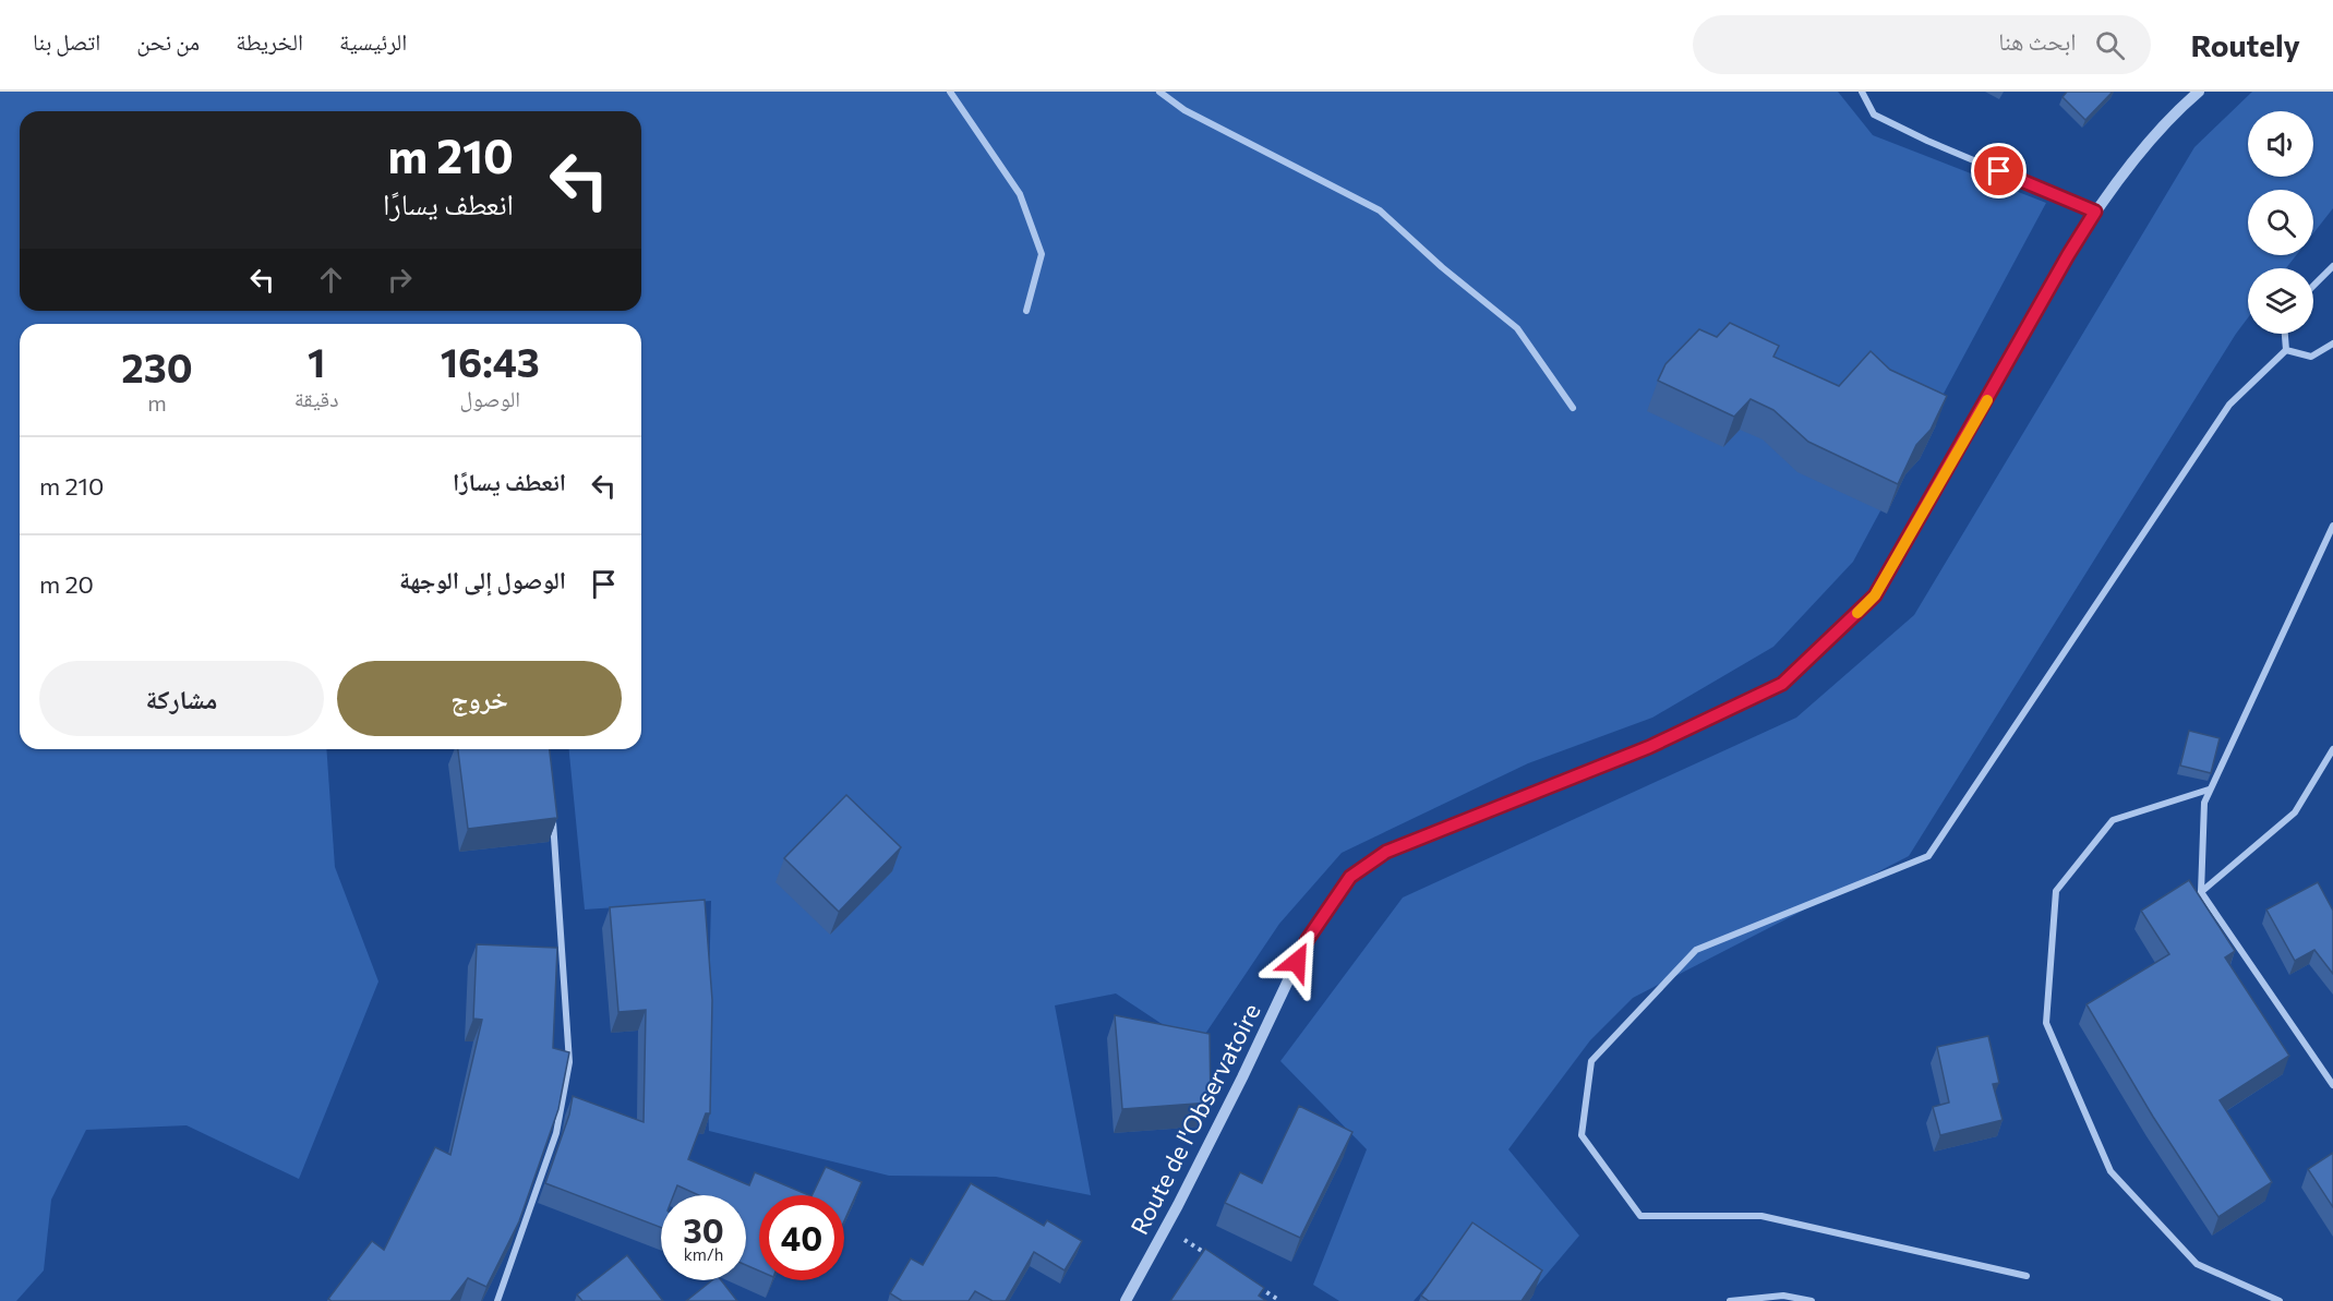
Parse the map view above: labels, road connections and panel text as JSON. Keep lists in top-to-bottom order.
{
  "streets": {
    "street": ["Route de l'Observatoire"]
  },
  "page": {
    "header": "Routely",
    "search": "ابحث هنا",
    "nav": [
      "الرئيسية",
      "الخريطة",
      "من نحن",
      "اتصل بنا"
    ],
    "turn": ["210 m", "انعطف يسارًا"],
    "eta": [
      "16:43",
      "الوصول",
      "1",
      "دقيقة",
      "230",
      "m"
    ],
    "list": [
      {
        "name": "انعطف يسارًا",
        "value": "210 m"
      },
      {
        "name": "الوصول إلى الوجهة",
        "value": "20 m"
      }
    ],
    "buttons": ["خروج", "مشاركة"],
    "speed": "30 km/h",
    "limit": "40"
  }
}
